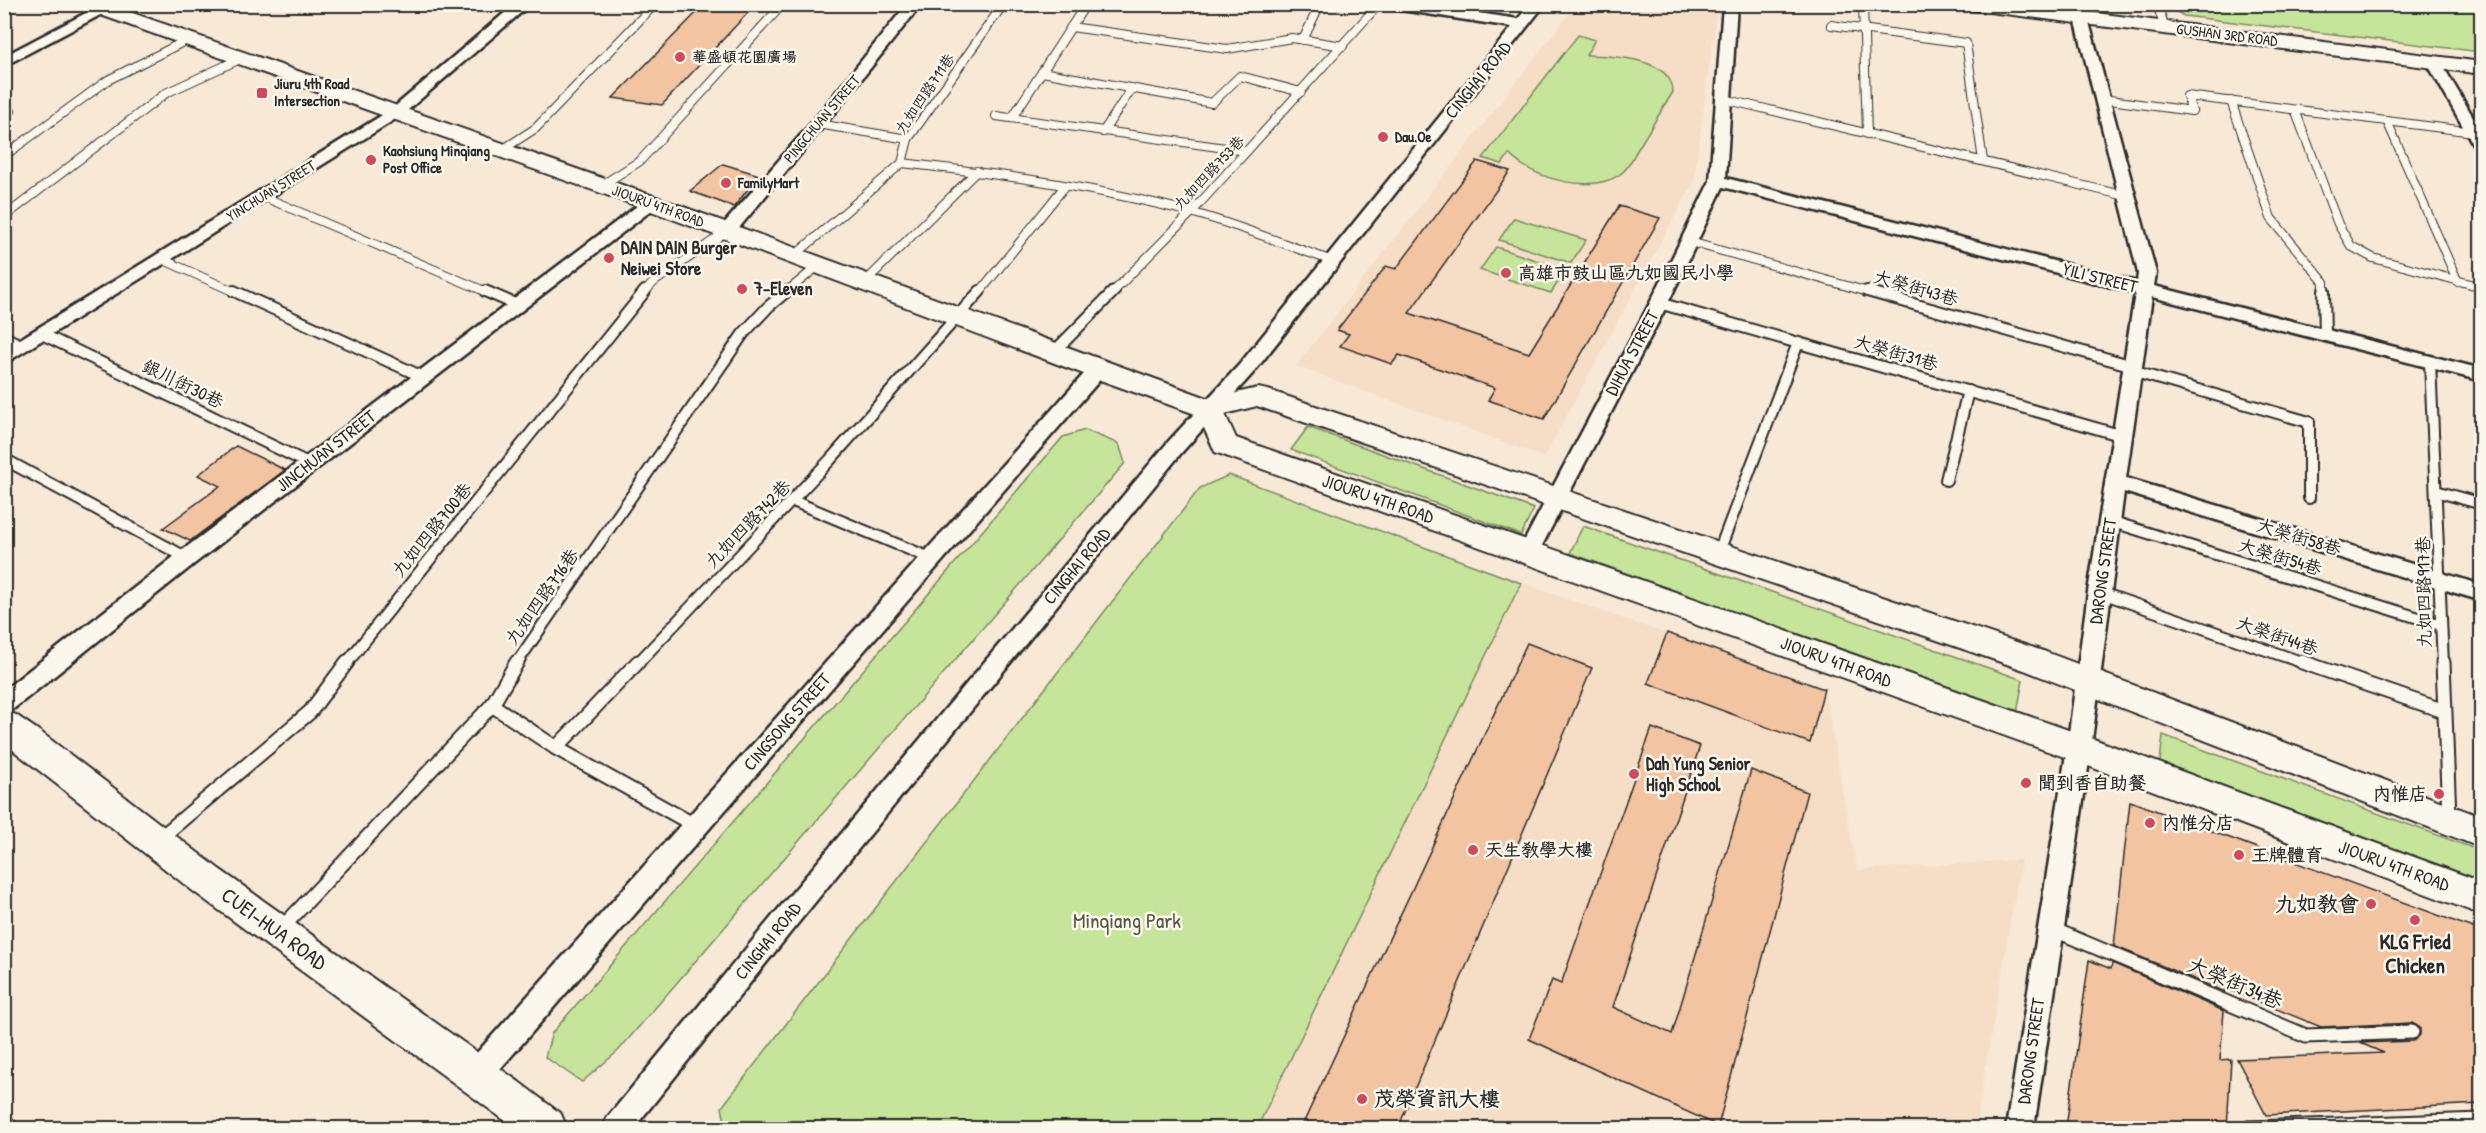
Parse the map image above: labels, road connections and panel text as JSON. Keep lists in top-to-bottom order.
{
  "streets": {
    "street": [
      "GUSHAN 3RD ROAD",
      "CINGHAI ROAD",
      "PINGCHUAN STREET",
      "YINCHUAN STREET",
      "JIOURU 4TH ROAD",
      "YILI STREET",
      "DIHUA STREET",
      "JINCHUAN STREET",
      "大榮街58巷",
      "DARONG STREET",
      "CINGSONG STREET",
      "CUEI-HUA ROAD"
    ],
    "lane": [
      "九如四路711巷",
      "九如四路753巷",
      "大榮街43巷",
      "大榮街31巷",
      "銀川街30巷",
      "九如四路742巷",
      "九如四路700巷",
      "大榮街54巷",
      "九如四路917巷",
      "九如四路716巷",
      "大榮街44巷",
      "大榮街34巷"
    ]
  },
  "crossings": [
    ["GUSHAN 3RD ROAD", "DARONG STREET"],
    ["CINGHAI ROAD", "JIOURU 4TH ROAD"],
    ["九如四路711巷", "JIOURU 4TH ROAD"],
    ["PINGCHUAN STREET", "JIOURU 4TH ROAD"],
    ["PINGCHUAN STREET", "九如四路700巷"],
    ["九如四路753巷", "JIOURU 4TH ROAD"],
    ["YINCHUAN STREET", "JIOURU 4TH ROAD"],
    ["YINCHUAN STREET", "銀川街30巷"],
    ["JIOURU 4TH ROAD", "DIHUA STREET"],
    ["JIOURU 4TH ROAD", "JINCHUAN STREET"],
    ["JIOURU 4TH ROAD", "九如四路742巷"],
    ["JIOURU 4TH ROAD", "九如四路700巷"],
    ["JIOURU 4TH ROAD", "DARONG STREET"],
    ["JIOURU 4TH ROAD", "九如四路716巷"],
    ["JIOURU 4TH ROAD", "CINGSONG STREET"],
    ["YILI STREET", "DIHUA STREET"],
    ["YILI STREET", "DARONG STREET"],
    ["YILI STREET", "九如四路917巷"],
    ["大榮街43巷", "DIHUA STREET"],
    ["大榮街43巷", "DARONG STREET"],
    ["DIHUA STREET", "大榮街31巷"],
    ["大榮街31巷", "DARONG STREET"],
    ["銀川街30巷", "JINCHUAN STREET"],
    ["九如四路700巷", "CUEI-HUA ROAD"],
    ["大榮街58巷", "DARONG STREET"],
    ["大榮街58巷", "九如四路917巷"],
    ["大榮街54巷", "DARONG STREET"],
    ["大榮街54巷", "九如四路917巷"],
    ["DARONG STREET", "大榮街44巷"],
    ["DARONG STREET", "大榮街34巷"],
    ["九如四路917巷", "大榮街44巷"],
    ["九如四路716巷", "CUEI-HUA ROAD"],
    ["CINGSONG STREET", "CUEI-HUA ROAD"]
  ],
  "parks": ["Minqiang Park"],
  "places": {
    "other": [
      "華盛頓花園廣場",
      "Dau.Oe",
      "Kaohsiung Minqiang Post Office",
      "FamilyMart",
      "DAIN DAIN Burger Neiwei Store",
      "高雄市鼓山區九如國民小學",
      "7-Eleven",
      "Dah Yung Senior High School",
      "聞到香自助餐",
      "內惟店",
      "內惟分店",
      "天生教學大樓",
      "王牌體育",
      "九如教會",
      "KLG Fried Chicken",
      "茂榮資訊大樓"
    ],
    "transit": ["Jiuru 4th Road Intersection"]
  }
}
